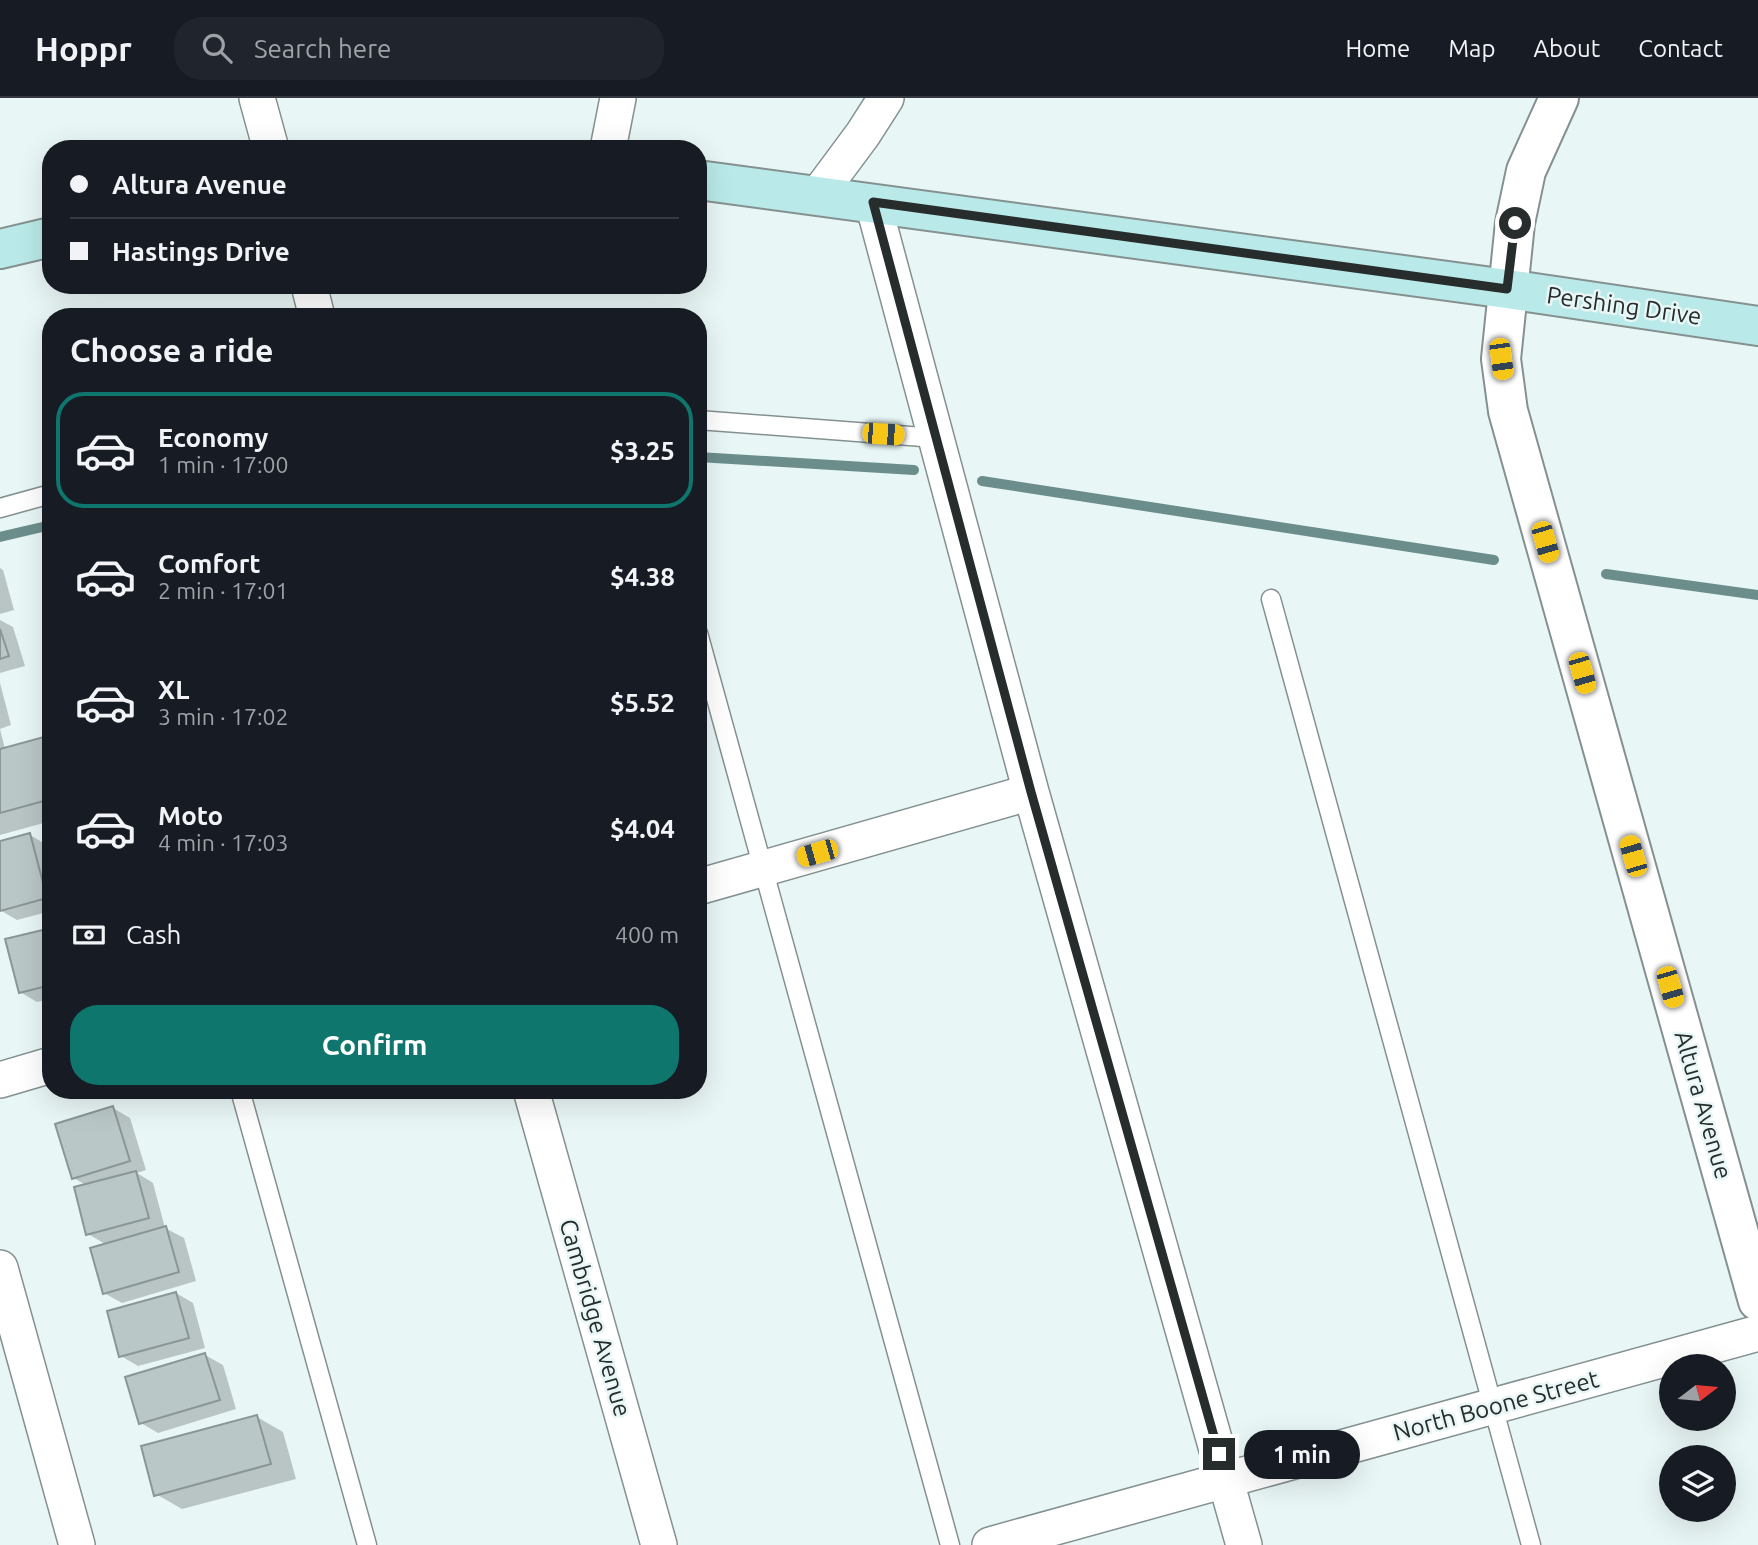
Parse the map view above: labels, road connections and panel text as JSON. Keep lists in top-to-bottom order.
{
  "streets": {
    "main road": ["Pershing Drive"],
    "street": ["Altura Avenue", "Cambridge Avenue", "North Boone Street"]
  },
  "crossings": [
    ["Pershing Drive", "Altura Avenue"]
  ],
  "north": "right",
  "page": {
    "header": "Hoppr",
    "search": "Search here",
    "nav": [
      "Home",
      "Map",
      "About",
      "Contact"
    ],
    "banner": ["Altura Avenue", "Hastings Drive"],
    "heading": "Choose a ride",
    "list": [
      {
        "name": "Economy",
        "note": "1 min · 17:00",
        "value": "$3.25"
      },
      {
        "name": "Comfort",
        "note": "2 min · 17:01",
        "value": "$4.38"
      },
      {
        "name": "XL",
        "note": "3 min · 17:02",
        "value": "$5.52"
      },
      {
        "name": "Moto",
        "note": "4 min · 17:03",
        "value": "$4.04"
      }
    ],
    "pay": ["Cash", "400 m"],
    "buttons": "Confirm",
    "bubble": "1 min"
  }
}
